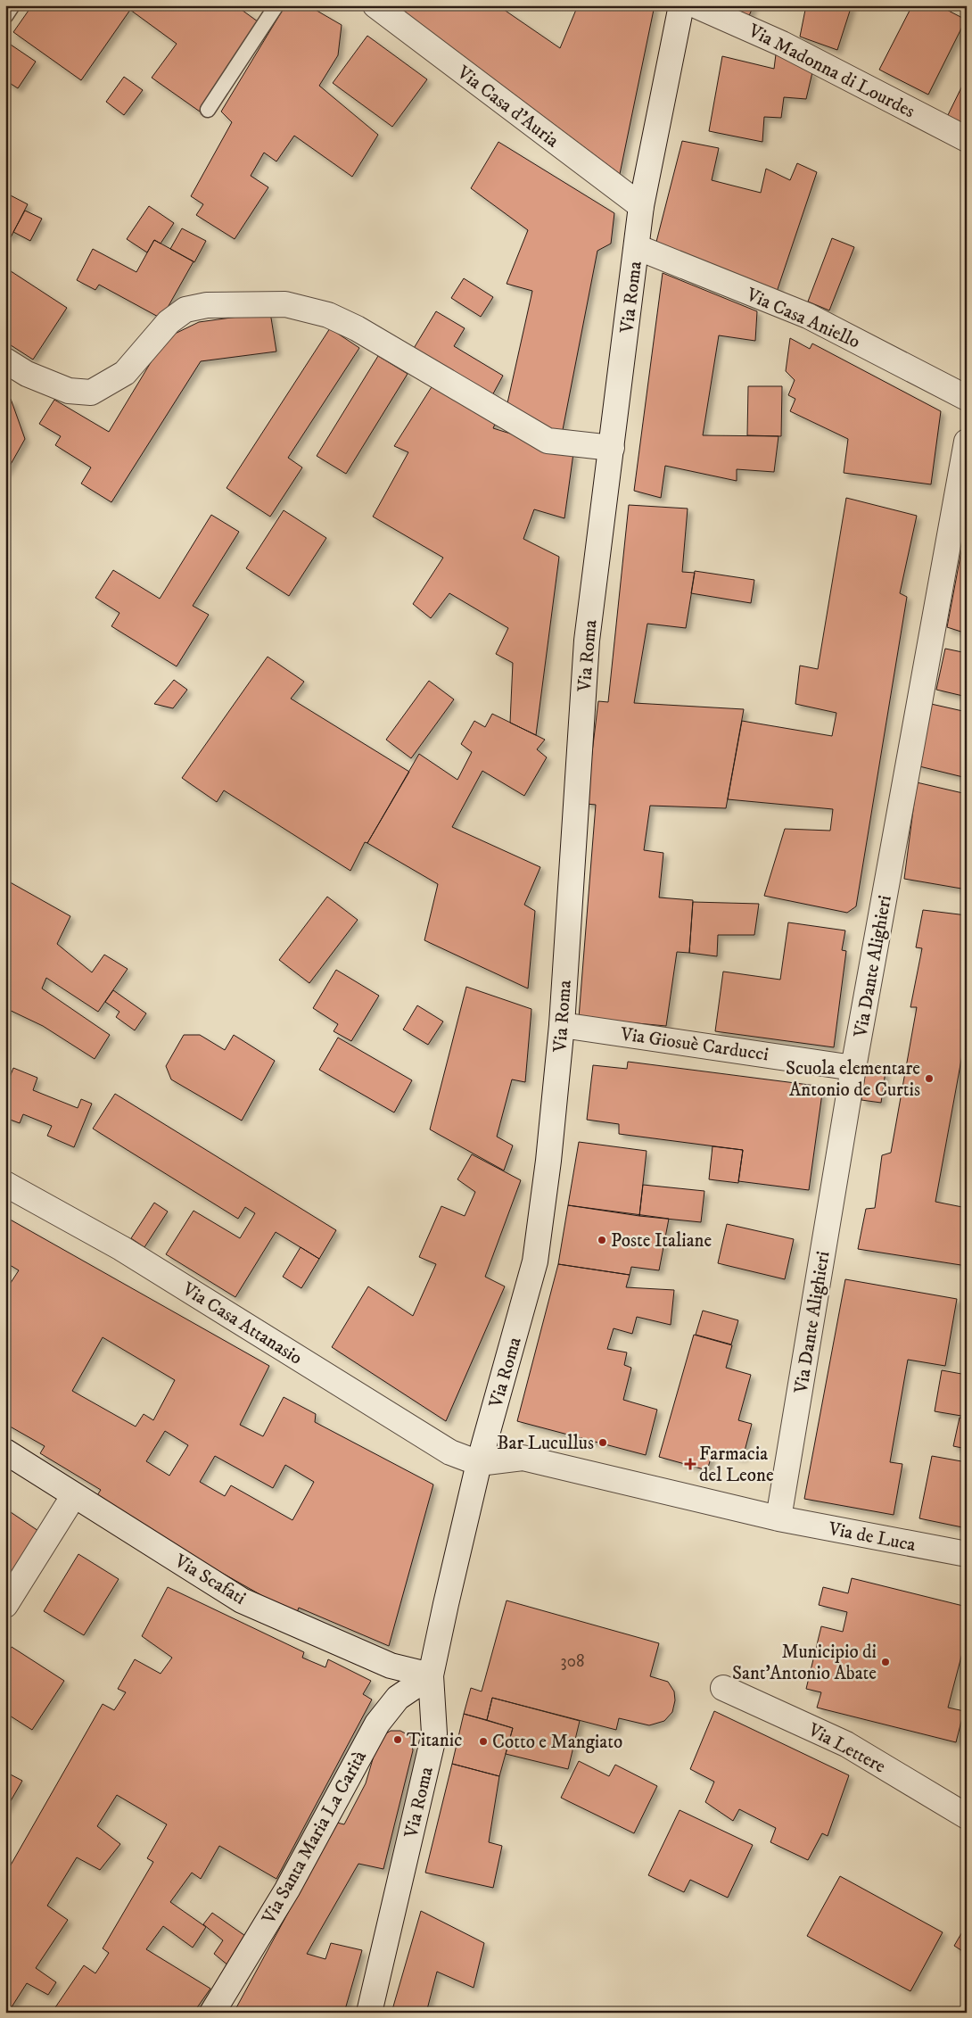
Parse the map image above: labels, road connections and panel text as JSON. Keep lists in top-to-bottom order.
{
  "streets": {
    "street": [
      "Via Madonna di Lourdes",
      "Via Casa d'Auria",
      "Via Roma",
      "Via Casa Aniello",
      "Via Dante Alighieri",
      "Via Giosuè Carducci",
      "Via Casa Attanasio",
      "Via de Luca",
      "Via Scafati",
      "Via Lettere",
      "Via Santa Maria La Carità"
    ]
  },
  "crossings": [
    ["Via Casa d'Auria", "Via Roma"],
    ["Via Roma", "Via Casa Aniello"],
    ["Via Roma", "Via Giosuè Carducci"],
    ["Via Roma", "Via Casa Attanasio"],
    ["Via Roma", "Via de Luca"],
    ["Via Roma", "Via Scafati"],
    ["Via Roma", "Via Santa Maria La Carità"],
    ["Via Dante Alighieri", "Via Giosuè Carducci"],
    ["Via Dante Alighieri", "Via de Luca"],
    ["Via Casa Attanasio", "Via de Luca"],
    ["Via Scafati", "Via Santa Maria La Carità"]
  ],
  "places": {
    "other": [
      "Scuola elementare Antonio de Curtis",
      "Poste Italiane",
      "Bar Lucullus",
      "Municipio di Sant'Antonio Abate",
      "Titanic",
      "Cotto e Mangiato"
    ],
    "health": ["Farmacia del Leone"]
  },
  "house_numbers": ["308"]
}
